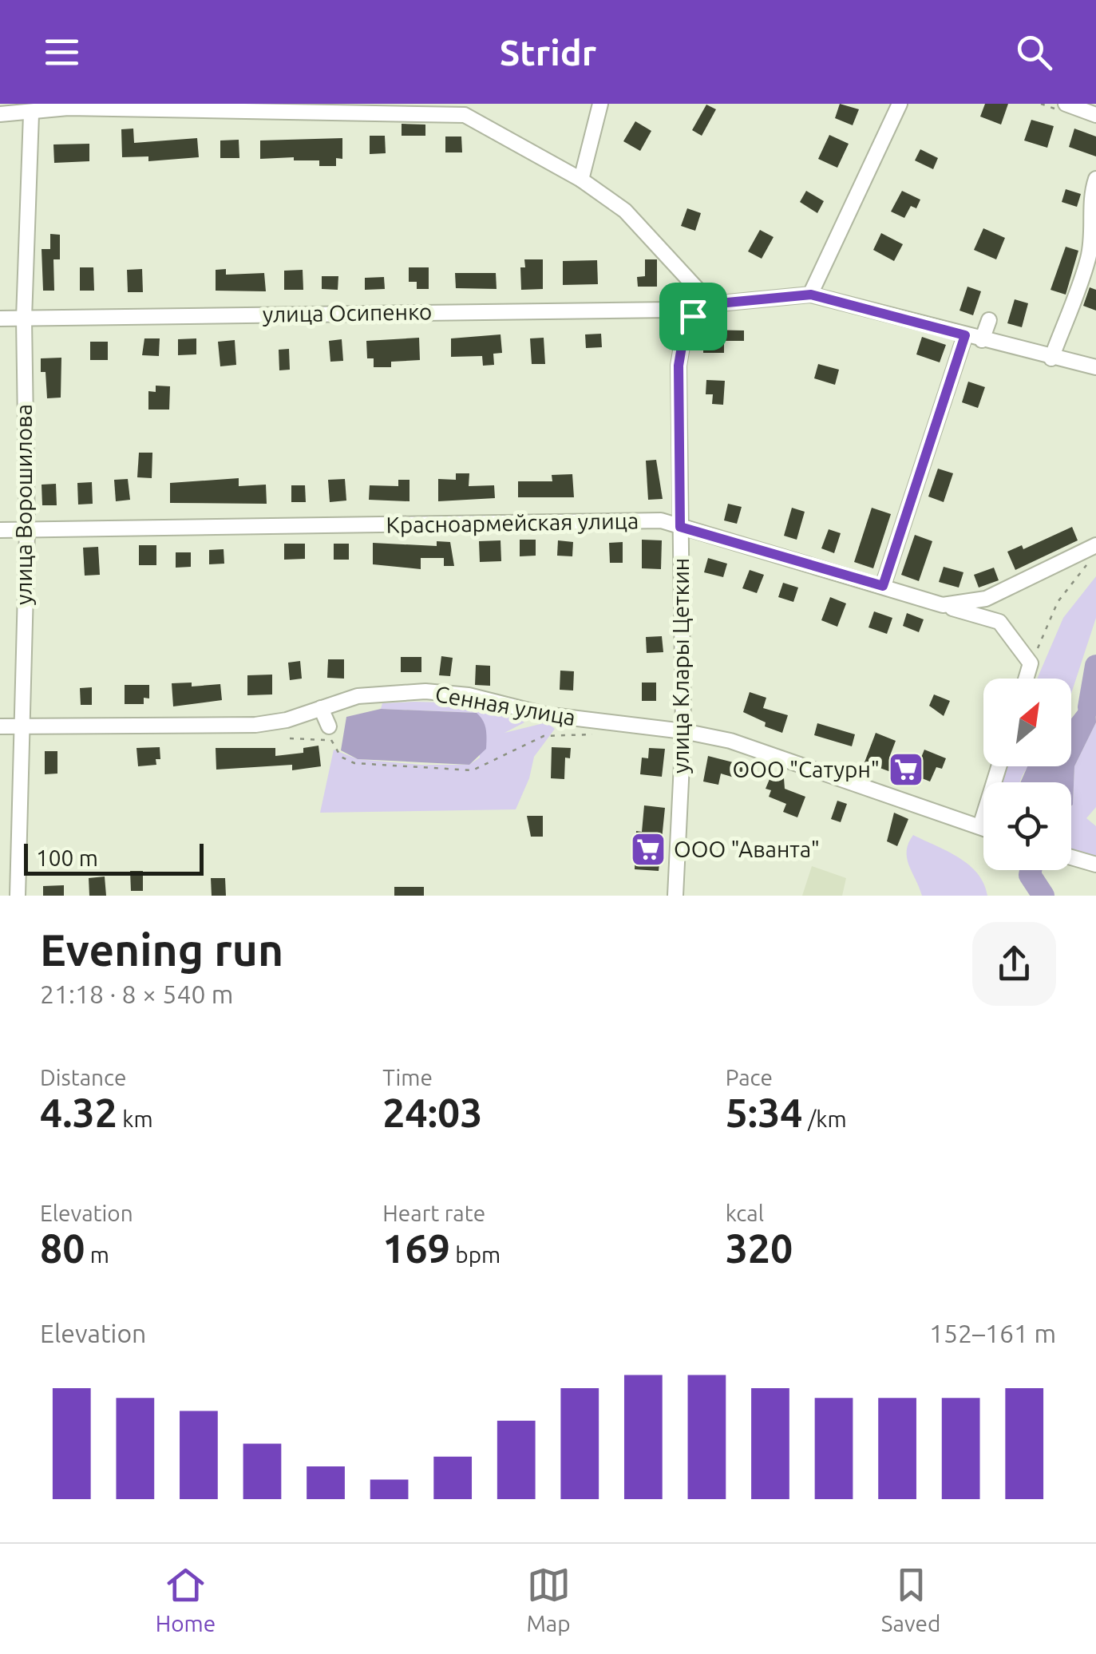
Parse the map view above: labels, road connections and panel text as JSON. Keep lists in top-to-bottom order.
{
  "streets": {
    "street": [
      "улица Осипенко",
      "улица Ворошилова",
      "Красноармейская улица",
      "улица Клары Цеткин",
      "Сенная улица"
    ]
  },
  "crossings": [
    ["улица Осипенко", "улица Ворошилова"],
    ["улица Осипенко", "улица Клары Цеткин"],
    ["улица Ворошилова", "Красноармейская улица"],
    ["улица Ворошилова", "Сенная улица"],
    ["Красноармейская улица", "улица Клары Цеткин"],
    ["улица Клары Цеткин", "Сенная улица"]
  ],
  "places": {
    "supermarket": ["ООО \"Сатурн\"", "ООО \"Аванта\""]
  },
  "scale_bar": "100 m",
  "north": "top right",
  "page": {
    "header": "Stridr",
    "scale": "100 m",
    "heading": ["Evening run", "21:18 · 8 × 540 m"],
    "stats": [
      ["Distance", "4.32 km"],
      ["Time", "24:03"],
      ["Pace", "5:34 /km"],
      ["Elevation", "80 m"],
      ["Heart rate", "169 bpm"],
      ["kcal", "320"]
    ],
    "chart": ["Elevation", "152–161 m"],
    "tabs": ["Home", "Map", "Saved"]
  }
}
